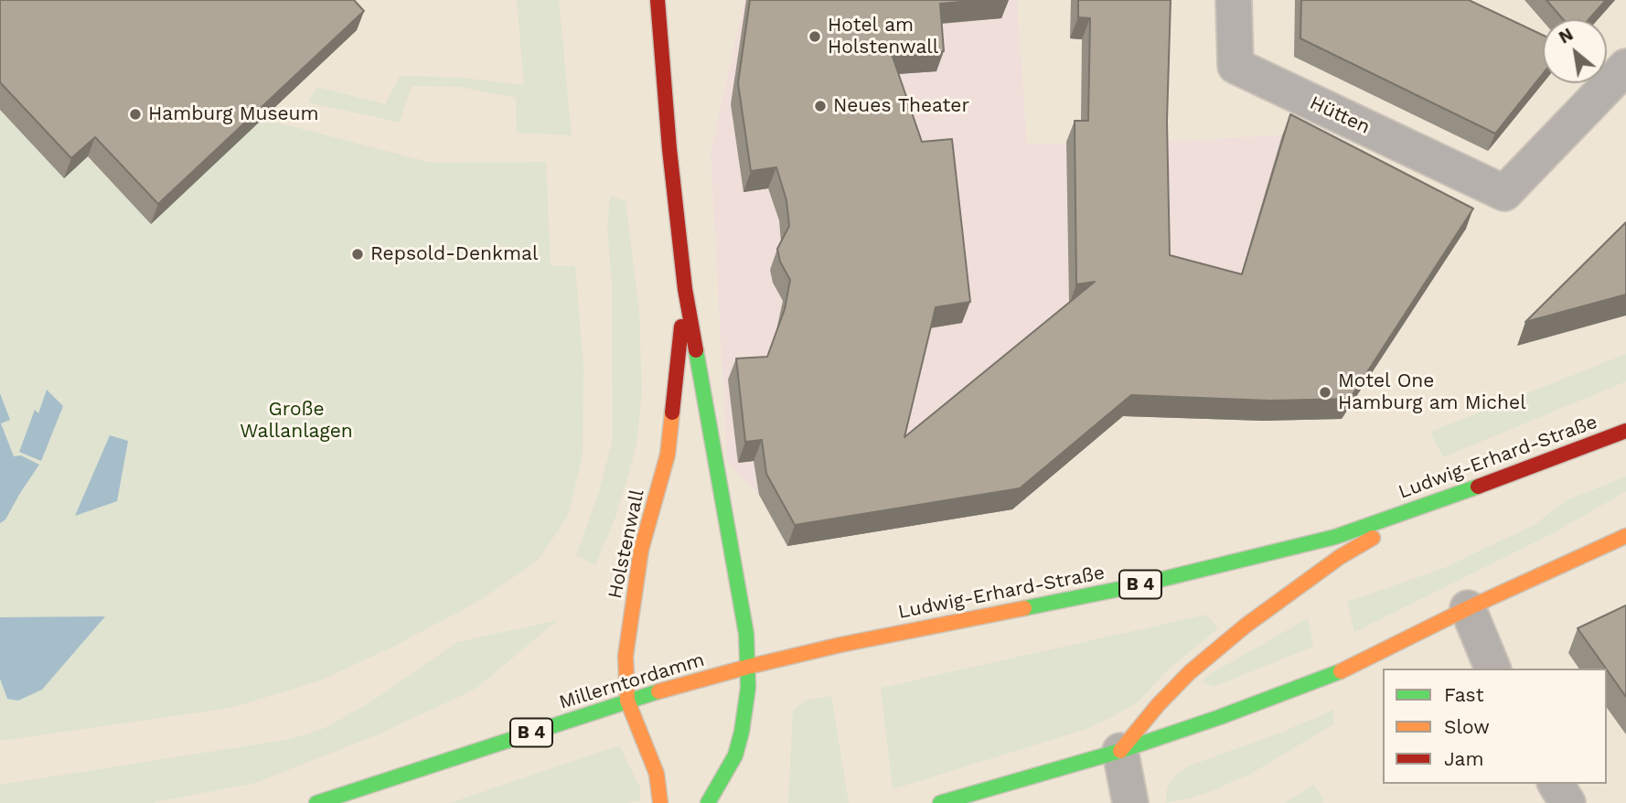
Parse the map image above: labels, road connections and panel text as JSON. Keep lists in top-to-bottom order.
{
  "streets": {
    "main road": [
      "Ludwig-Erhard-Straße",
      "Holstenwall",
      "B 4",
      "Millerntordamm"
    ],
    "street": ["Hütten"]
  },
  "crossings": [
    ["Ludwig-Erhard-Straße", "Holstenwall"],
    ["Ludwig-Erhard-Straße", "Millerntordamm"],
    ["Holstenwall", "Millerntordamm"]
  ],
  "parks": ["Große Wallanlagen"],
  "places": [
    "Hotel am Holstenwall",
    "Neues Theater",
    "Hamburg Museum",
    "Repsold-Denkmal",
    "Motel One Hamburg am Michel"
  ],
  "legend": ["Fast", "Slow", "Jam"],
  "north": "top left"
}
